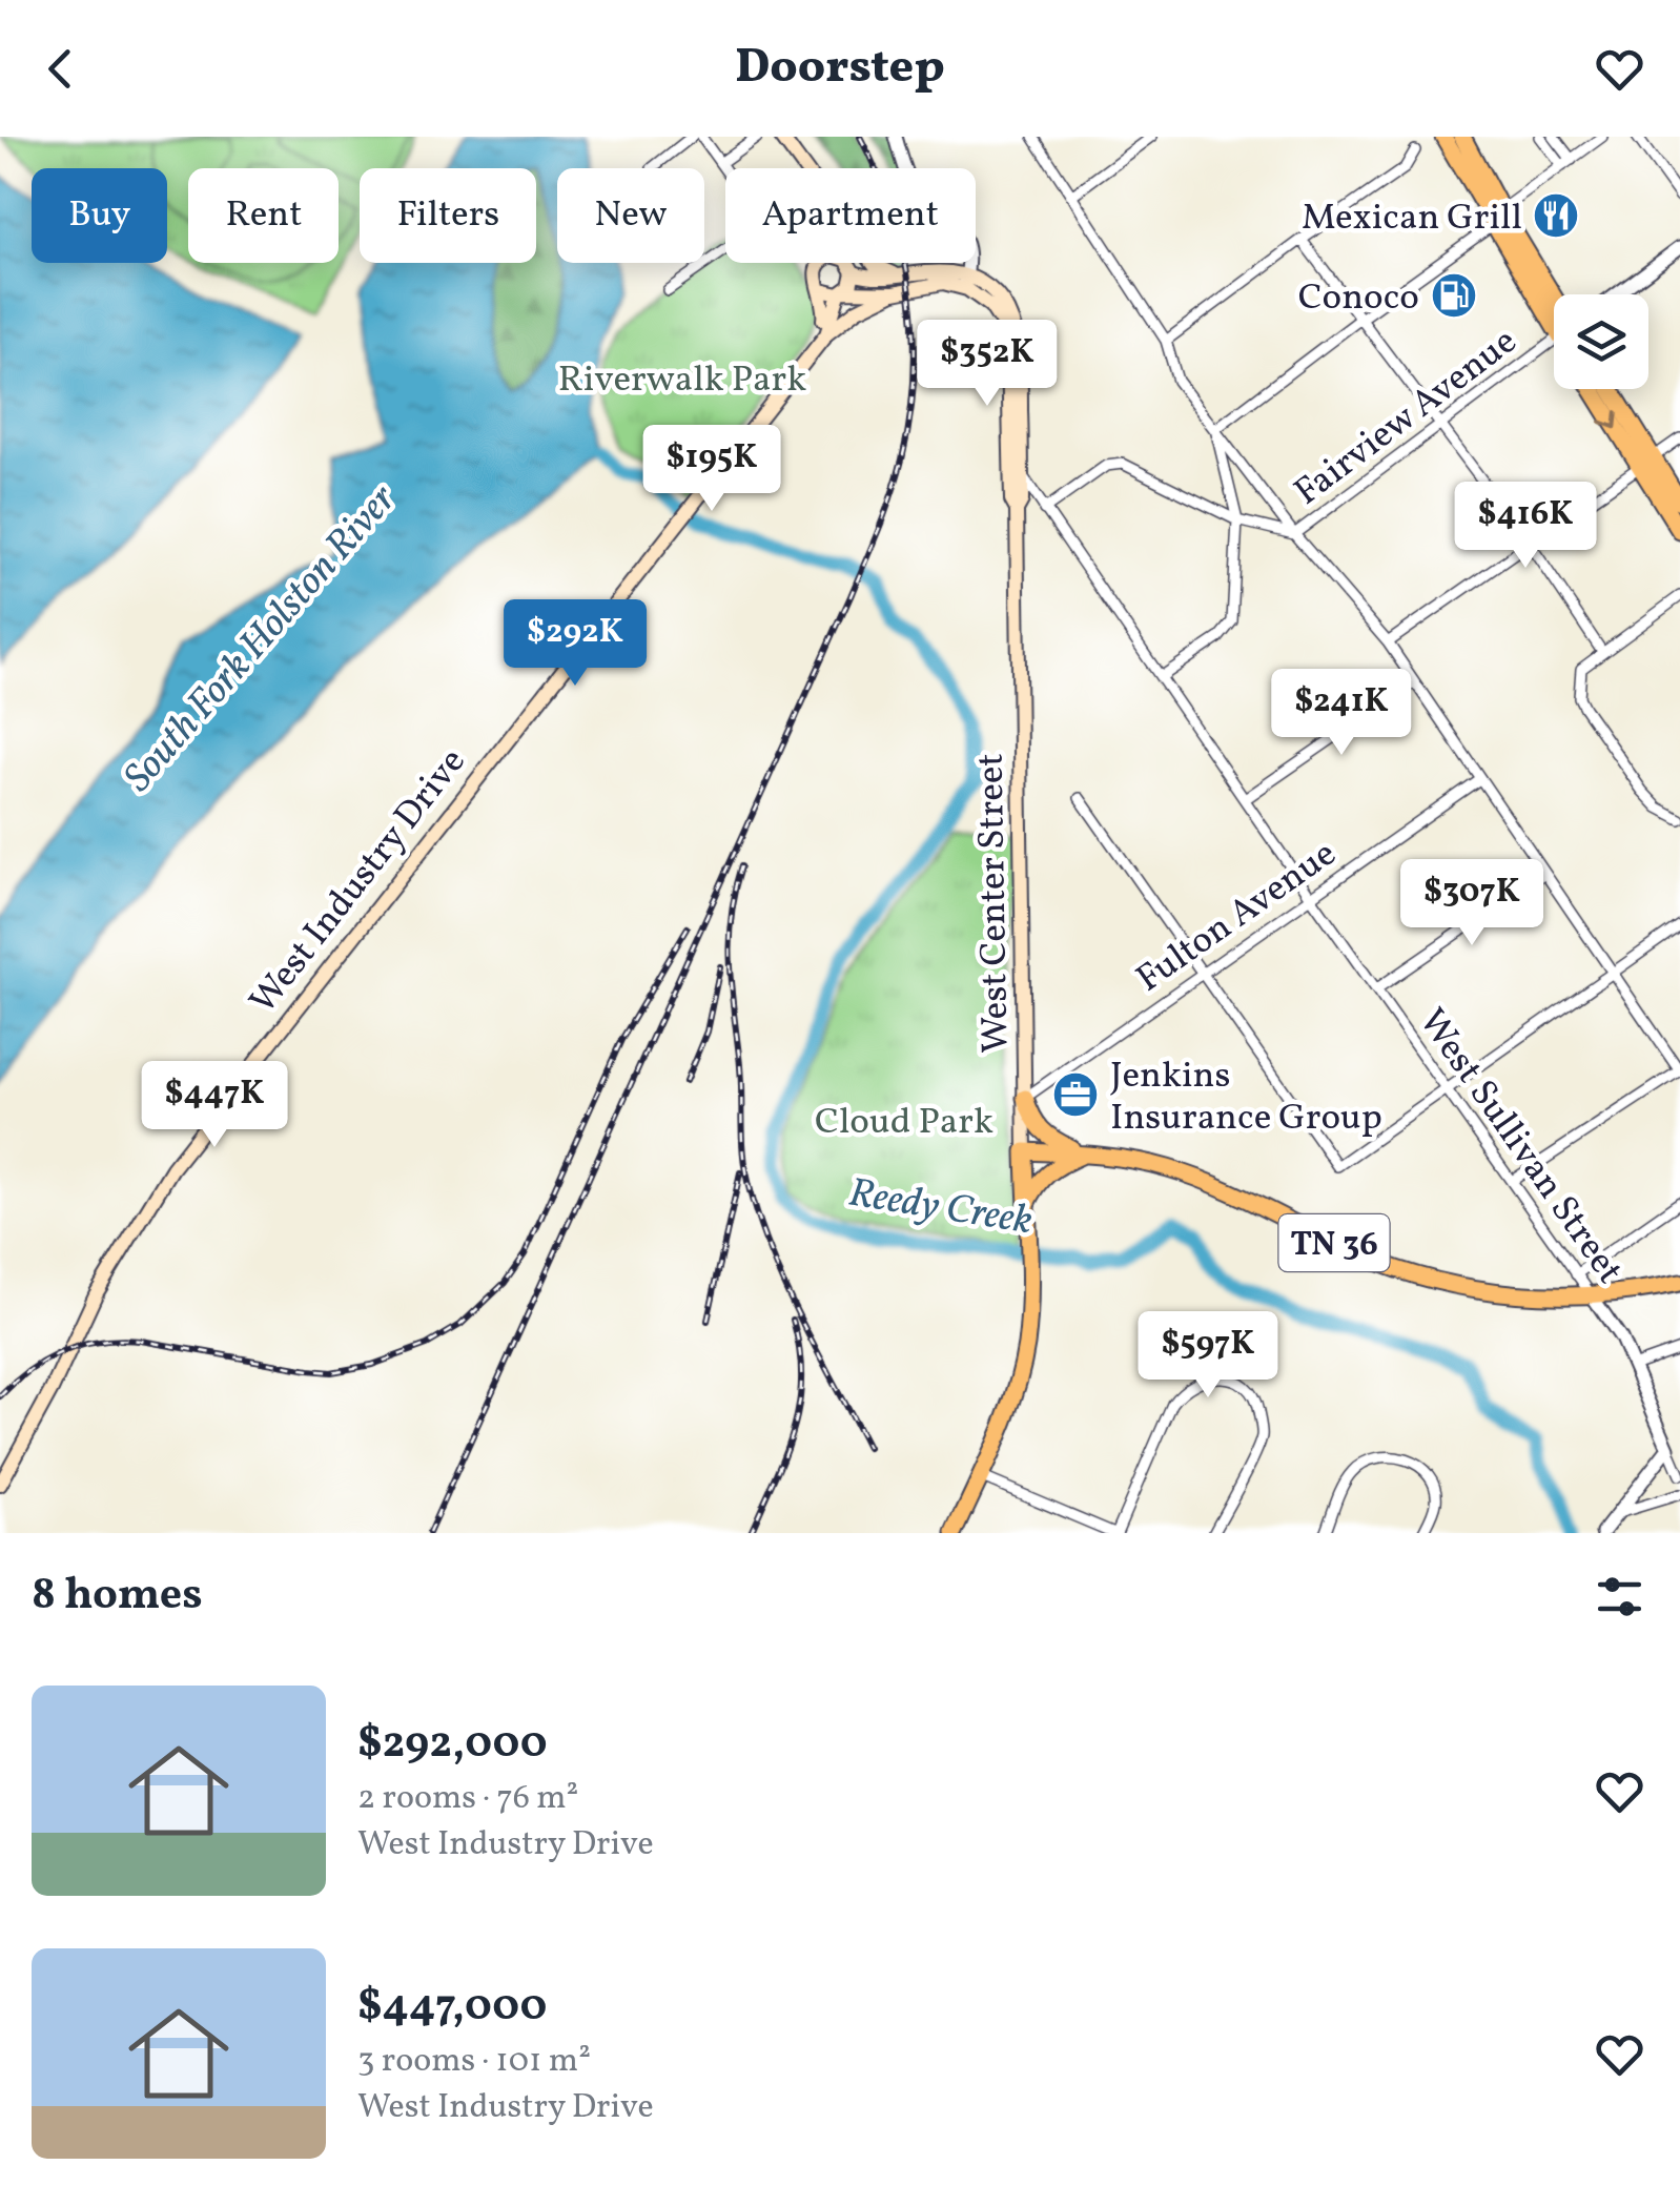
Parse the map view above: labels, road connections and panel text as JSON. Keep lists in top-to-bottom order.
{
  "streets": {
    "main road": ["West Industry Drive", "West Center Street", "TN 36"],
    "street": ["Fairview Avenue", "Fulton Avenue", "West Sullivan Street"]
  },
  "crossings": [
    ["Fairview Avenue", "West Sullivan Street"],
    ["West Center Street", "Fulton Avenue"],
    ["West Center Street", "West Sullivan Street"],
    ["West Center Street", "TN 36"],
    ["Fulton Avenue", "West Sullivan Street"],
    ["West Sullivan Street", "TN 36"]
  ],
  "water": ["South Fork Holston River", "Reedy Creek"],
  "parks": ["Riverwalk Park", "Cloud Park"],
  "places": {
    "restaurant": ["Mexican Grill"],
    "fuel station": ["Conoco"],
    "office": ["Jenkins Insurance Group"]
  },
  "page": {
    "header": "Doorstep",
    "chip": [
      "Buy",
      "Rent",
      "Filters",
      "New",
      "Apartment"
    ],
    "price": [
      "$352K",
      "$195K",
      "$416K",
      "$292K",
      "$241K",
      "$307K",
      "$447K",
      "$597K"
    ],
    "heading": "8 homes",
    "list": [
      {
        "name": "$292,000",
        "note": "2 rooms · 76 m² · West Industry Drive"
      },
      {
        "name": "$447,000",
        "note": "3 rooms · 101 m² · West Industry Drive"
      }
    ]
  }
}
